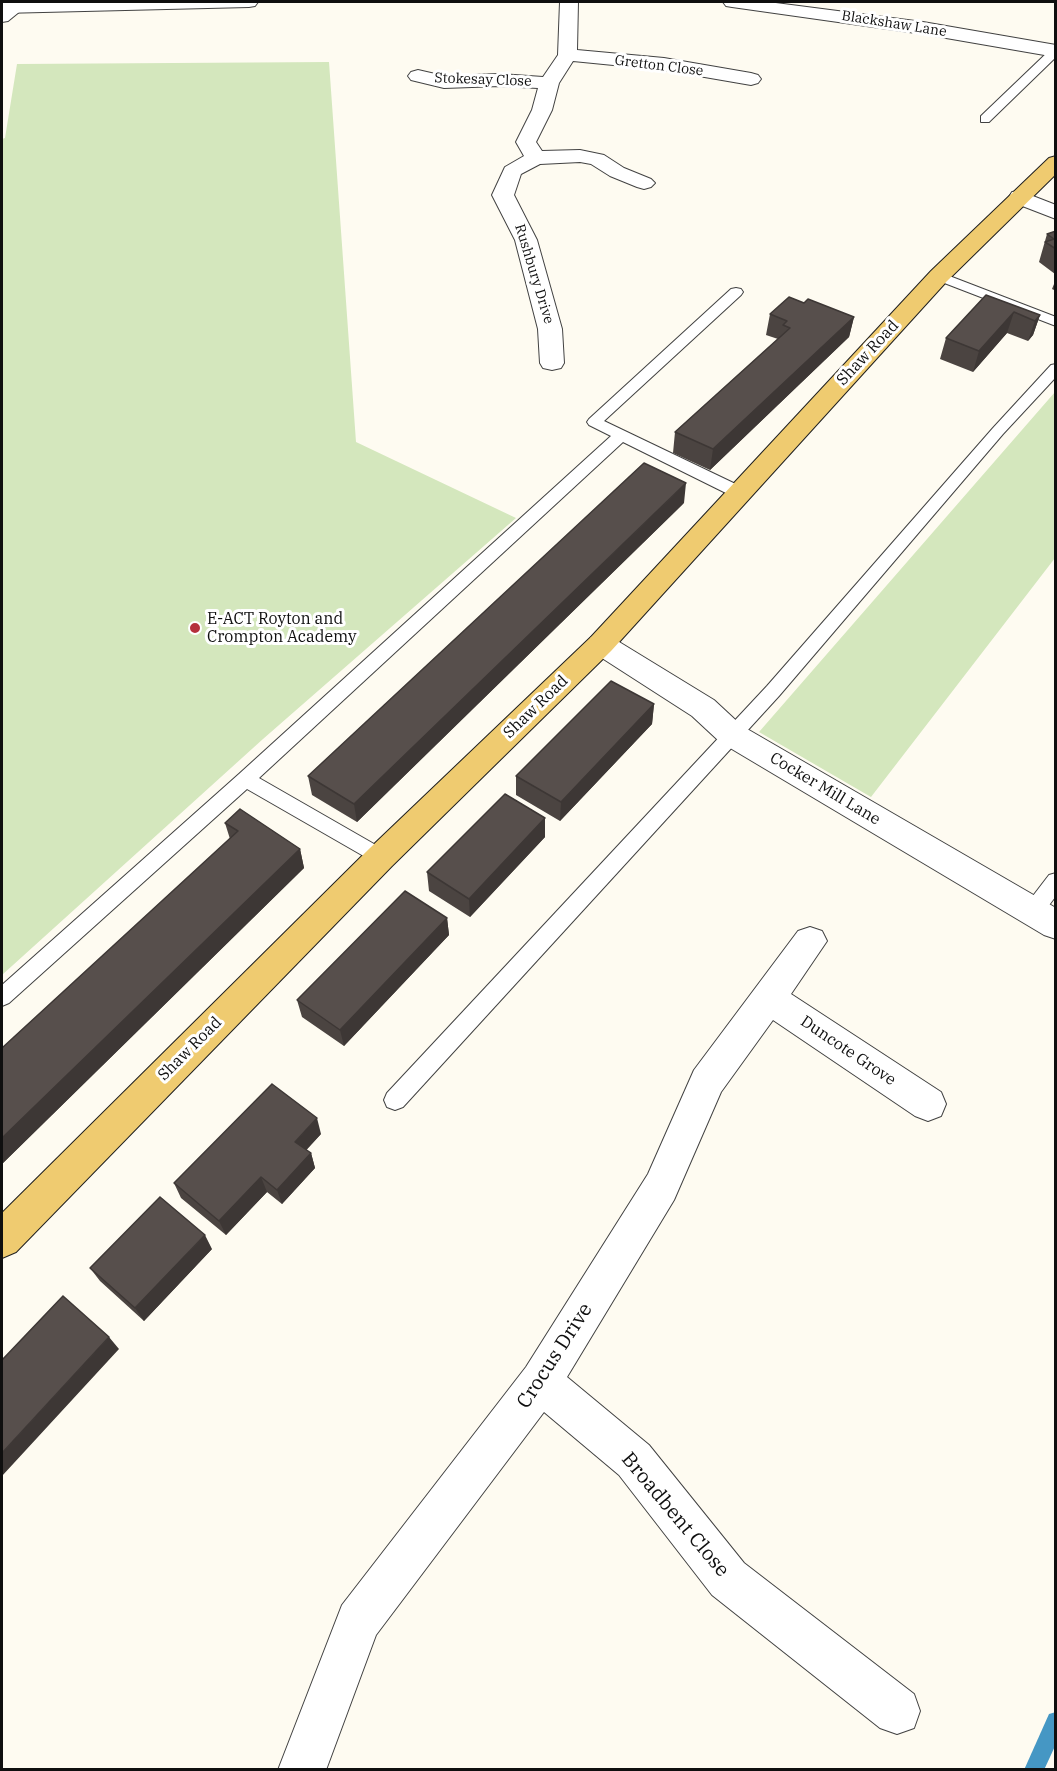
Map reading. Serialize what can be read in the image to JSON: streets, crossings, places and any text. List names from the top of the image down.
{
  "streets": {
    "main road": ["Shaw Road"],
    "street": [
      "Blackshaw Lane",
      "Gretton Close",
      "Stokesay Close",
      "Rushbury Drive",
      "Cocker Mill Lane",
      "Duncote Grove",
      "Crocus Drive",
      "Broadbent Close"
    ]
  },
  "crossings": [
    ["Shaw Road", "Cocker Mill Lane"],
    ["Duncote Grove", "Crocus Drive"],
    ["Crocus Drive", "Broadbent Close"]
  ],
  "places": ["E-ACT Royton and Crompton Academy"]
}
